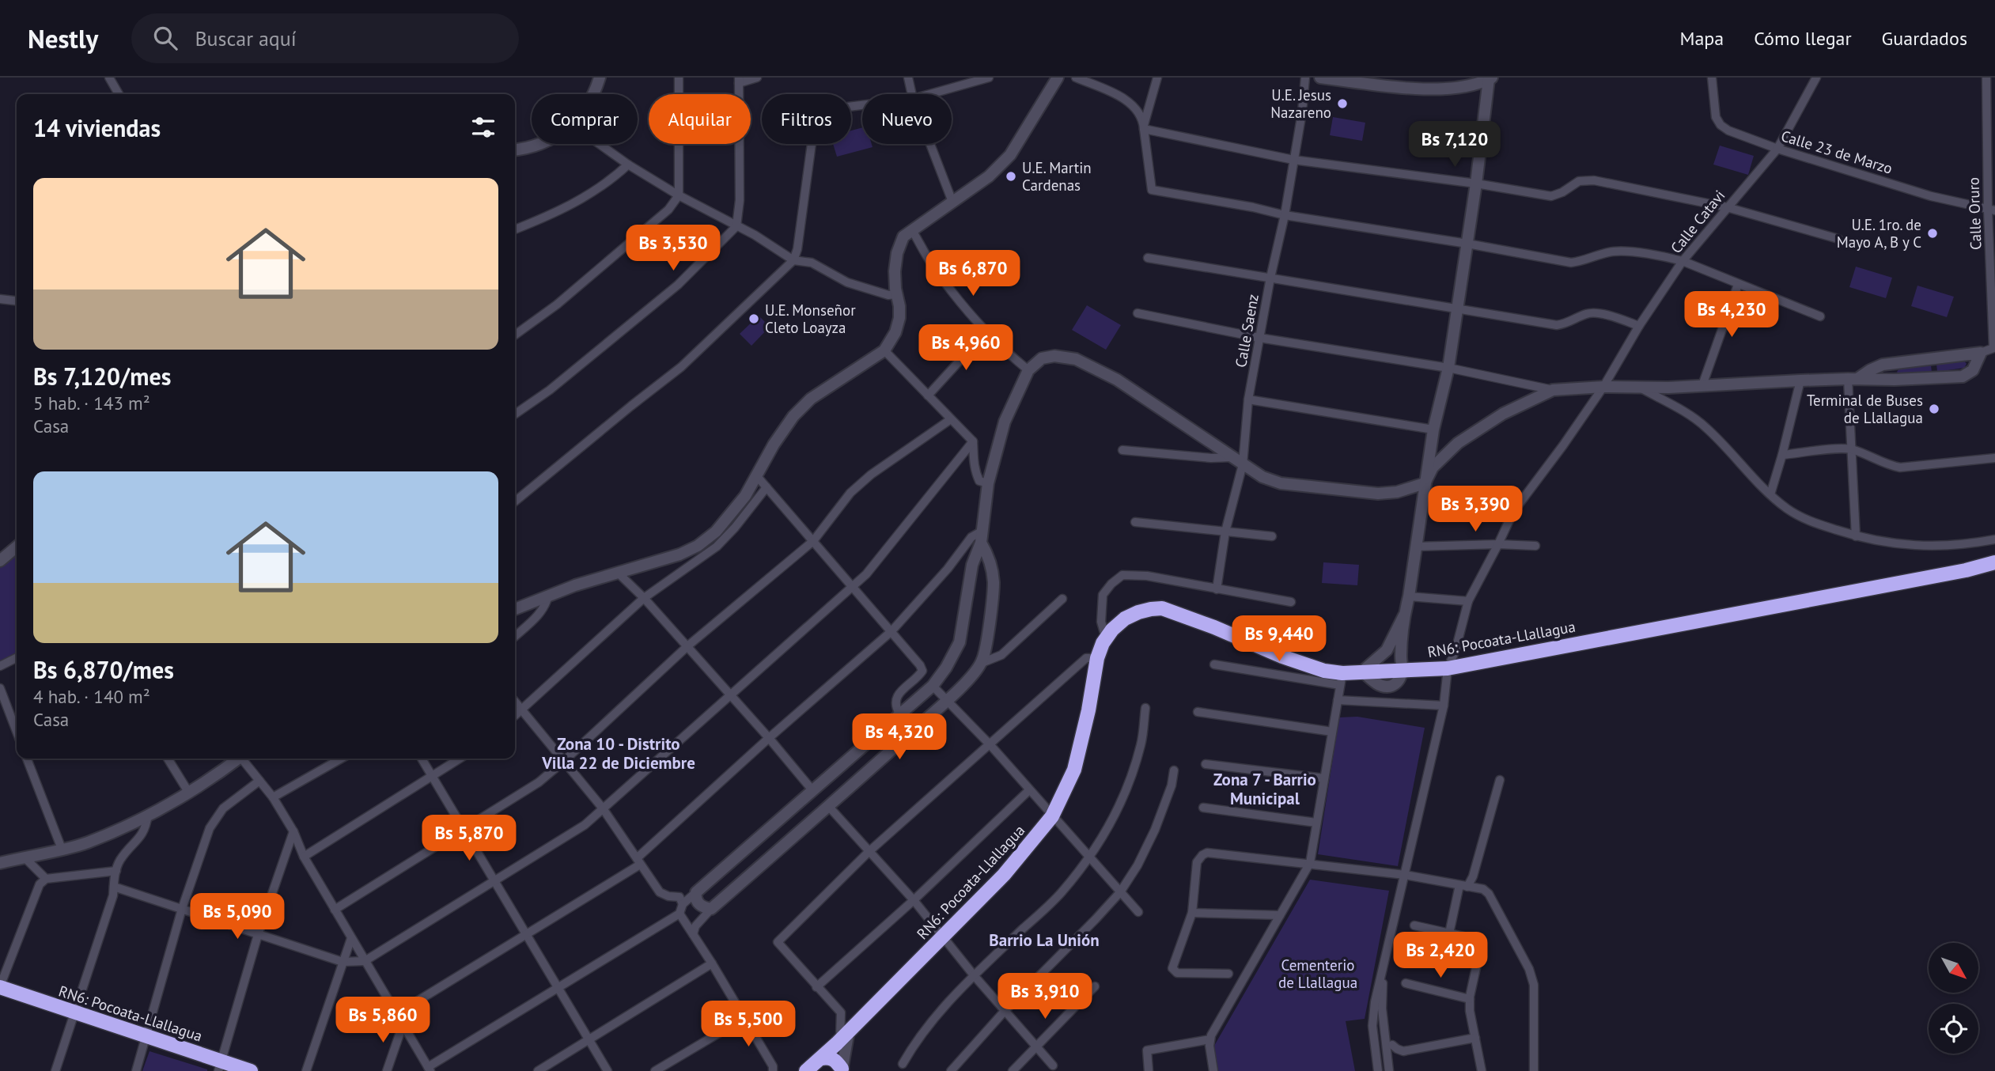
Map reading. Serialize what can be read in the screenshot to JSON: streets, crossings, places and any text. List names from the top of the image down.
{
  "streets": {
    "highway": ["RN6: Pocoata-Llallagua"],
    "street": [
      "Calle 23 de Marzo",
      "Calle Oruro",
      "Calle Catavi",
      "Calle Saenz"
    ]
  },
  "crossings": [
    ["Calle 23 de Marzo", "Calle Oruro"],
    ["Calle 23 de Marzo", "Calle Catavi"],
    ["Calle Catavi", "RN6: Pocoata-Llallagua"]
  ],
  "districts": ["Zona 10 - Distrito Villa 22 de Diciembre", "Zona 7 - Barrio Municipal", "Barrio La Unión"],
  "parks": ["Cementerio de Llallagua"],
  "places": [
    "U.E. Jesus Nazareno",
    "U.E. Martin Cardenas",
    "U.E. 1ro. de Mayo A, B y C",
    "U.E. Monseñor Cleto Loayza",
    "Terminal de Buses de Llallagua"
  ],
  "north": "bottom right",
  "page": {
    "header": "Nestly",
    "search": "Buscar aquí",
    "nav": ["Mapa", "Cómo llegar", "Guardados"],
    "chip": [
      "Comprar",
      "Alquilar",
      "Filtros",
      "Nuevo"
    ],
    "heading": "14 viviendas",
    "price": [
      "Bs 7,120",
      "Bs 3,530",
      "Bs 6,870",
      "Bs 4,230",
      "Bs 4,960",
      "Bs 3,390",
      "Bs 9,440",
      "Bs 4,320",
      "Bs 5,870",
      "Bs 5,090",
      "Bs 2,420",
      "Bs 3,910",
      "Bs 5,860",
      "Bs 5,500"
    ],
    "list": [
      {
        "name": "Bs 7,120/mes",
        "note": "5 hab. · 143 m² · Casa"
      },
      {
        "name": "Bs 6,870/mes",
        "note": "4 hab. · 140 m² · Casa"
      }
    ]
  }
}
